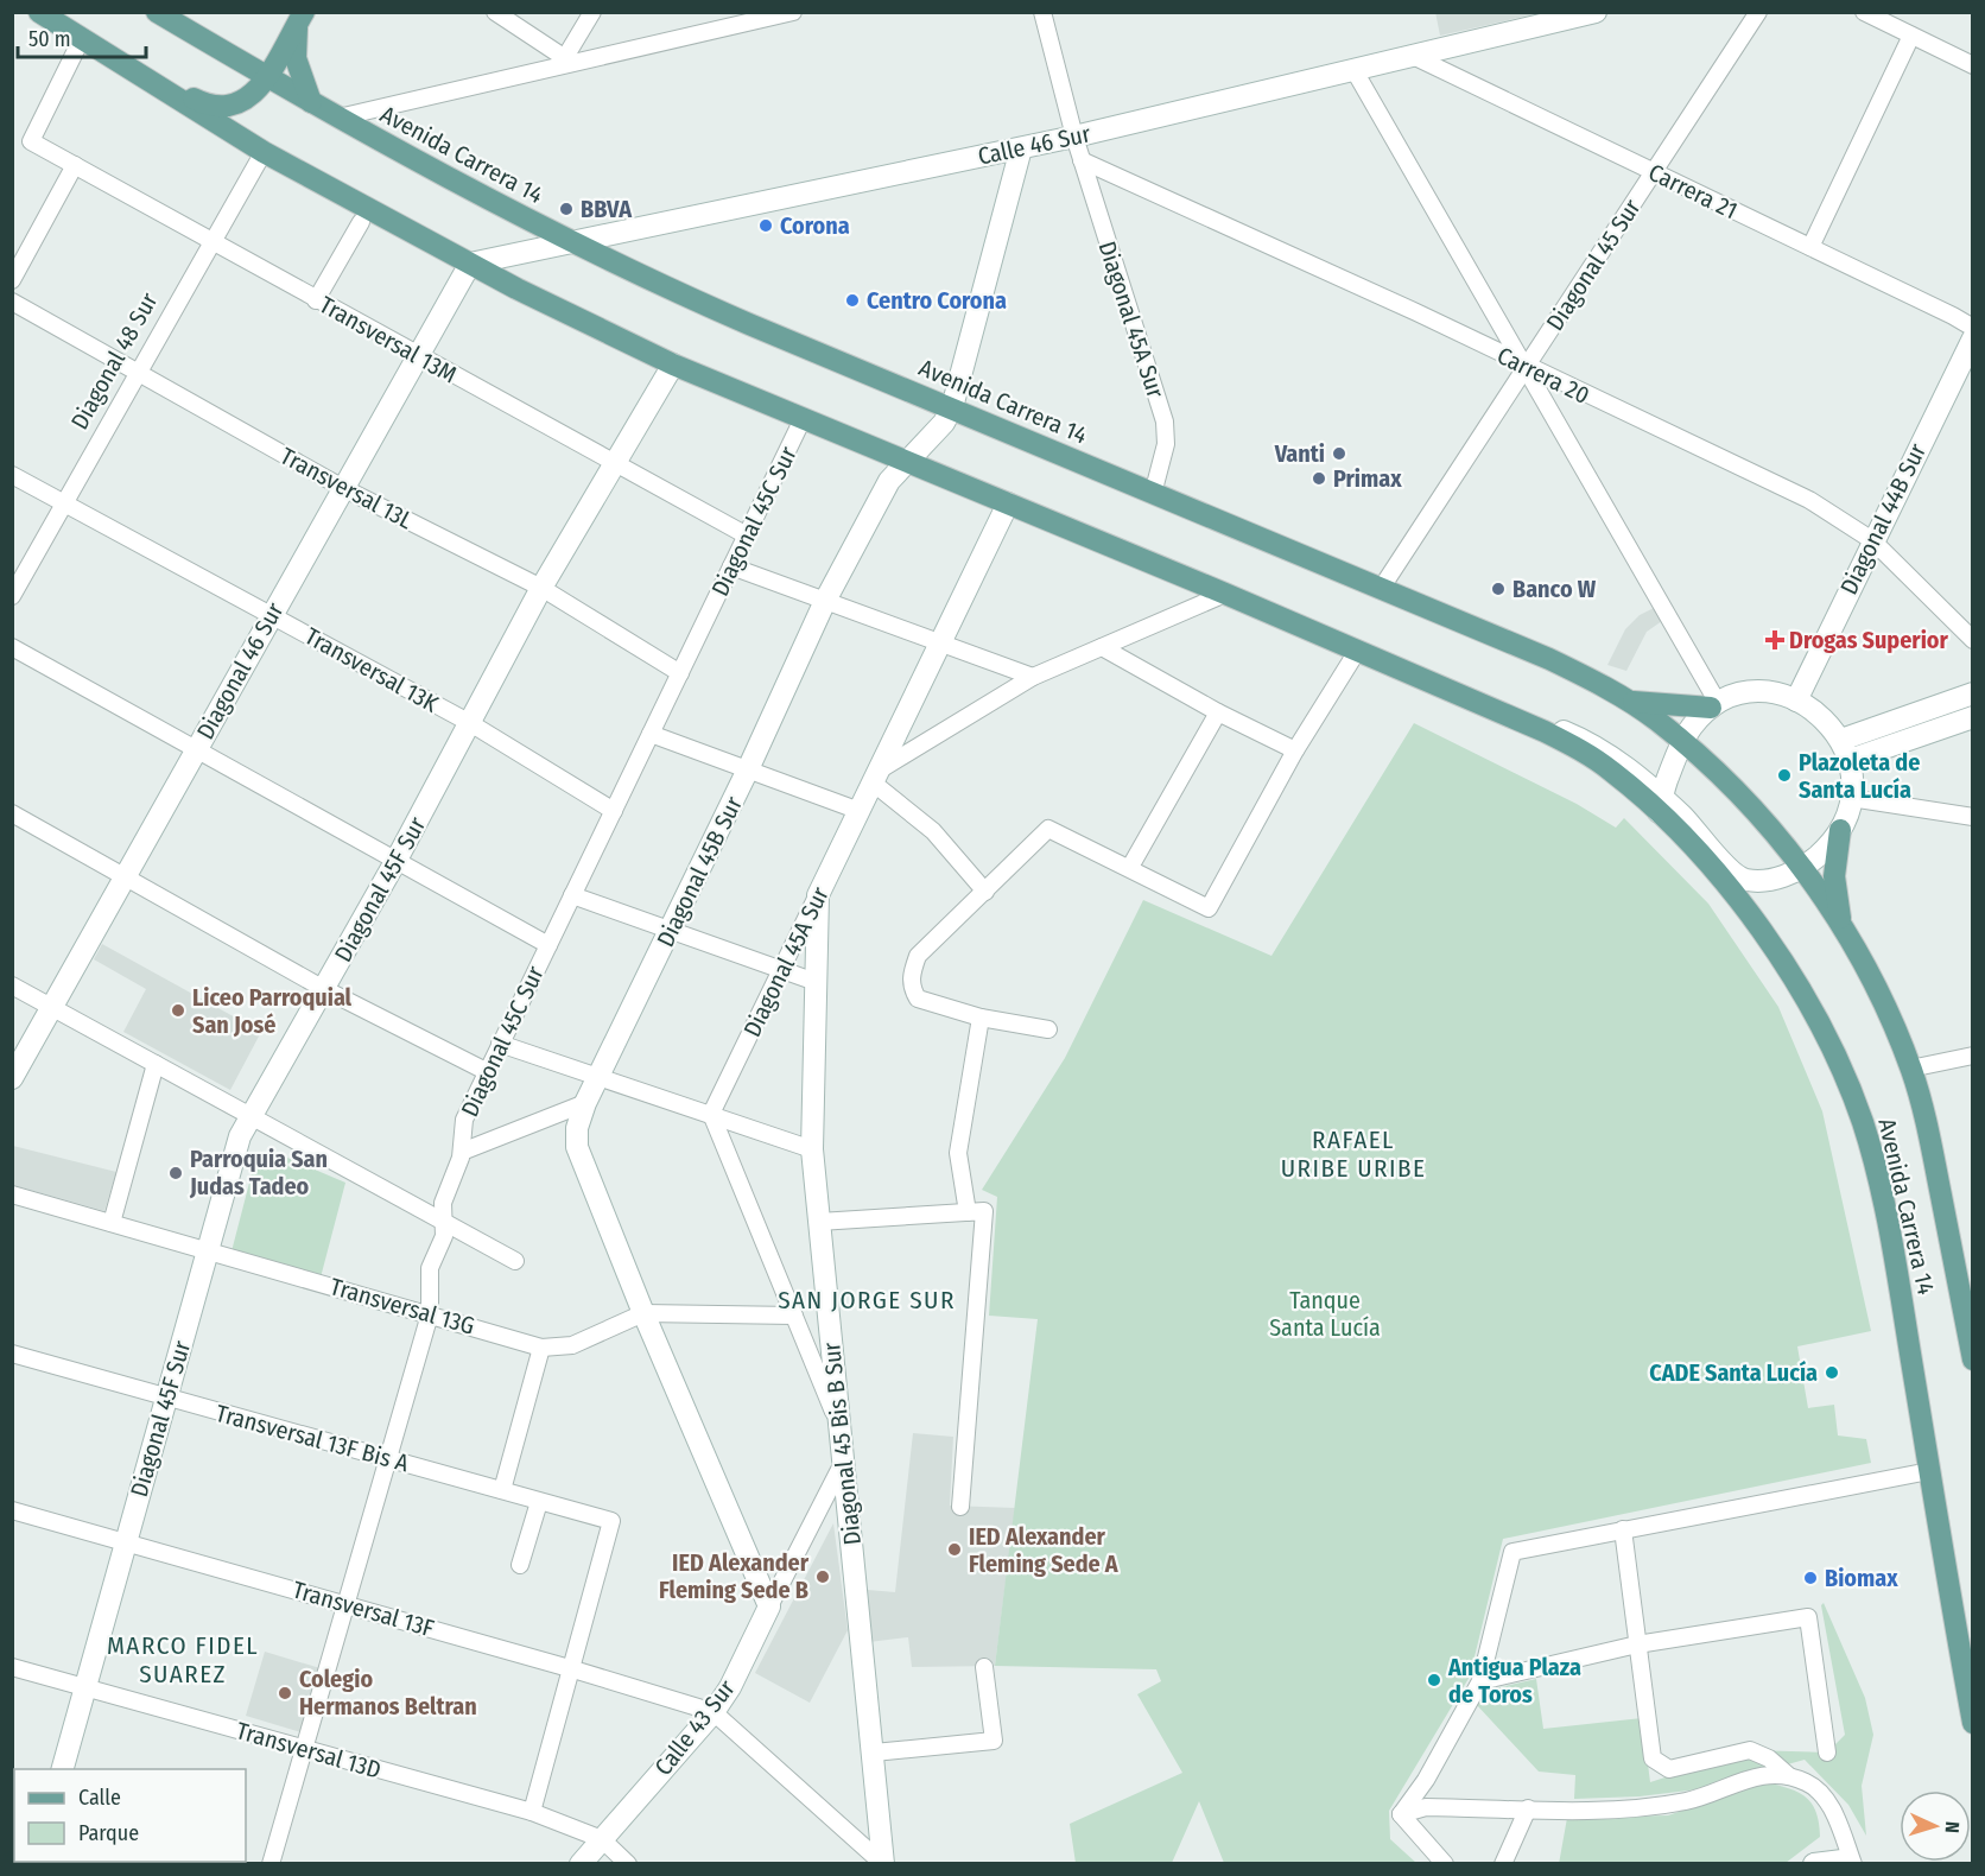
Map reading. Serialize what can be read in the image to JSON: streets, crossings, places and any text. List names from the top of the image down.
{
  "streets": {
    "main road": ["Avenida Carrera 14"],
    "street": [
      "Calle 46 Sur",
      "Carrera 21",
      "Diagonal 45 Sur",
      "Diagonal 45A Sur",
      "Transversal 13M",
      "Diagonal 48 Sur",
      "Carrera 20",
      "Transversal 13L",
      "Diagonal 44B Sur",
      "Diagonal 45C Sur",
      "Transversal 13K",
      "Diagonal 46 Sur",
      "Diagonal 45B Sur",
      "Diagonal 45F Sur",
      "Transversal 13G",
      "Transversal 13F Bis A",
      "Diagonal 45 Bis B Sur",
      "Transversal 13F",
      "Calle 43 Sur",
      "Transversal 13D"
    ]
  },
  "crossings": [
    ["Calle 46 Sur", "Avenida Carrera 14"],
    ["Calle 46 Sur", "Carrera 21"],
    ["Calle 46 Sur", "Diagonal 45A Sur"],
    ["Calle 46 Sur", "Carrera 20"],
    ["Calle 46 Sur", "Diagonal 46 Sur"],
    ["Calle 46 Sur", "Diagonal 45B Sur"],
    ["Avenida Carrera 14", "Diagonal 45 Sur"],
    ["Avenida Carrera 14", "Diagonal 45A Sur"],
    ["Avenida Carrera 14", "Transversal 13M"],
    ["Avenida Carrera 14", "Diagonal 48 Sur"],
    ["Avenida Carrera 14", "Diagonal 45C Sur"],
    ["Avenida Carrera 14", "Diagonal 46 Sur"],
    ["Avenida Carrera 14", "Diagonal 45B Sur"],
    ["Avenida Carrera 14", "Diagonal 45F Sur"],
    ["Carrera 21", "Diagonal 45 Sur"],
    ["Diagonal 45 Sur", "Carrera 20"],
    ["Diagonal 45A Sur", "Carrera 20"],
    ["Diagonal 45A Sur", "Diagonal 45 Bis B Sur"],
    ["Transversal 13M", "Diagonal 48 Sur"],
    ["Transversal 13M", "Diagonal 45C Sur"],
    ["Transversal 13M", "Diagonal 46 Sur"],
    ["Transversal 13M", "Diagonal 45F Sur"],
    ["Diagonal 48 Sur", "Transversal 13L"],
    ["Diagonal 48 Sur", "Transversal 13K"],
    ["Carrera 20", "Diagonal 44B Sur"],
    ["Transversal 13L", "Diagonal 45C Sur"],
    ["Transversal 13L", "Diagonal 46 Sur"],
    ["Transversal 13L", "Diagonal 45F Sur"],
    ["Diagonal 45C Sur", "Transversal 13K"],
    ["Diagonal 45C Sur", "Transversal 13G"],
    ["Diagonal 45C Sur", "Transversal 13F Bis A"],
    ["Diagonal 45C Sur", "Transversal 13F"],
    ["Diagonal 45C Sur", "Transversal 13D"],
    ["Transversal 13K", "Diagonal 46 Sur"],
    ["Transversal 13K", "Diagonal 45F Sur"],
    ["Diagonal 45B Sur", "Transversal 13G"],
    ["Diagonal 45B Sur", "Calle 43 Sur"],
    ["Diagonal 45F Sur", "Transversal 13G"],
    ["Diagonal 45F Sur", "Transversal 13F Bis A"],
    ["Diagonal 45F Sur", "Transversal 13F"],
    ["Diagonal 45F Sur", "Transversal 13D"],
    ["Transversal 13F Bis A", "Transversal 13F"],
    ["Diagonal 45 Bis B Sur", "Calle 43 Sur"],
    ["Transversal 13F", "Calle 43 Sur"],
    ["Calle 43 Sur", "Transversal 13D"]
  ],
  "districts": ["RAFAEL URIBE URIBE", "SAN JORGE SUR", "MARCO FIDEL SUAREZ"],
  "parks": ["Tanque Santa Lucía"],
  "places": {
    "other": [
      "BBVA",
      "Corona",
      "Centro Corona",
      "Vanti",
      "Primax",
      "Banco W",
      "Plazoleta de Santa Lucía",
      "Liceo Parroquial San José",
      "Parroquia San Judas Tadeo",
      "CADE Santa Lucía",
      "IED Alexander Fleming Sede A",
      "IED Alexander Fleming Sede B",
      "Biomax",
      "Antigua Plaza de Toros",
      "Colegio Hermanos Beltran"
    ],
    "health": ["Drogas Superior"]
  },
  "legend": ["Calle", "Parque"],
  "scale_bar": "50 m",
  "north": "right"
}
